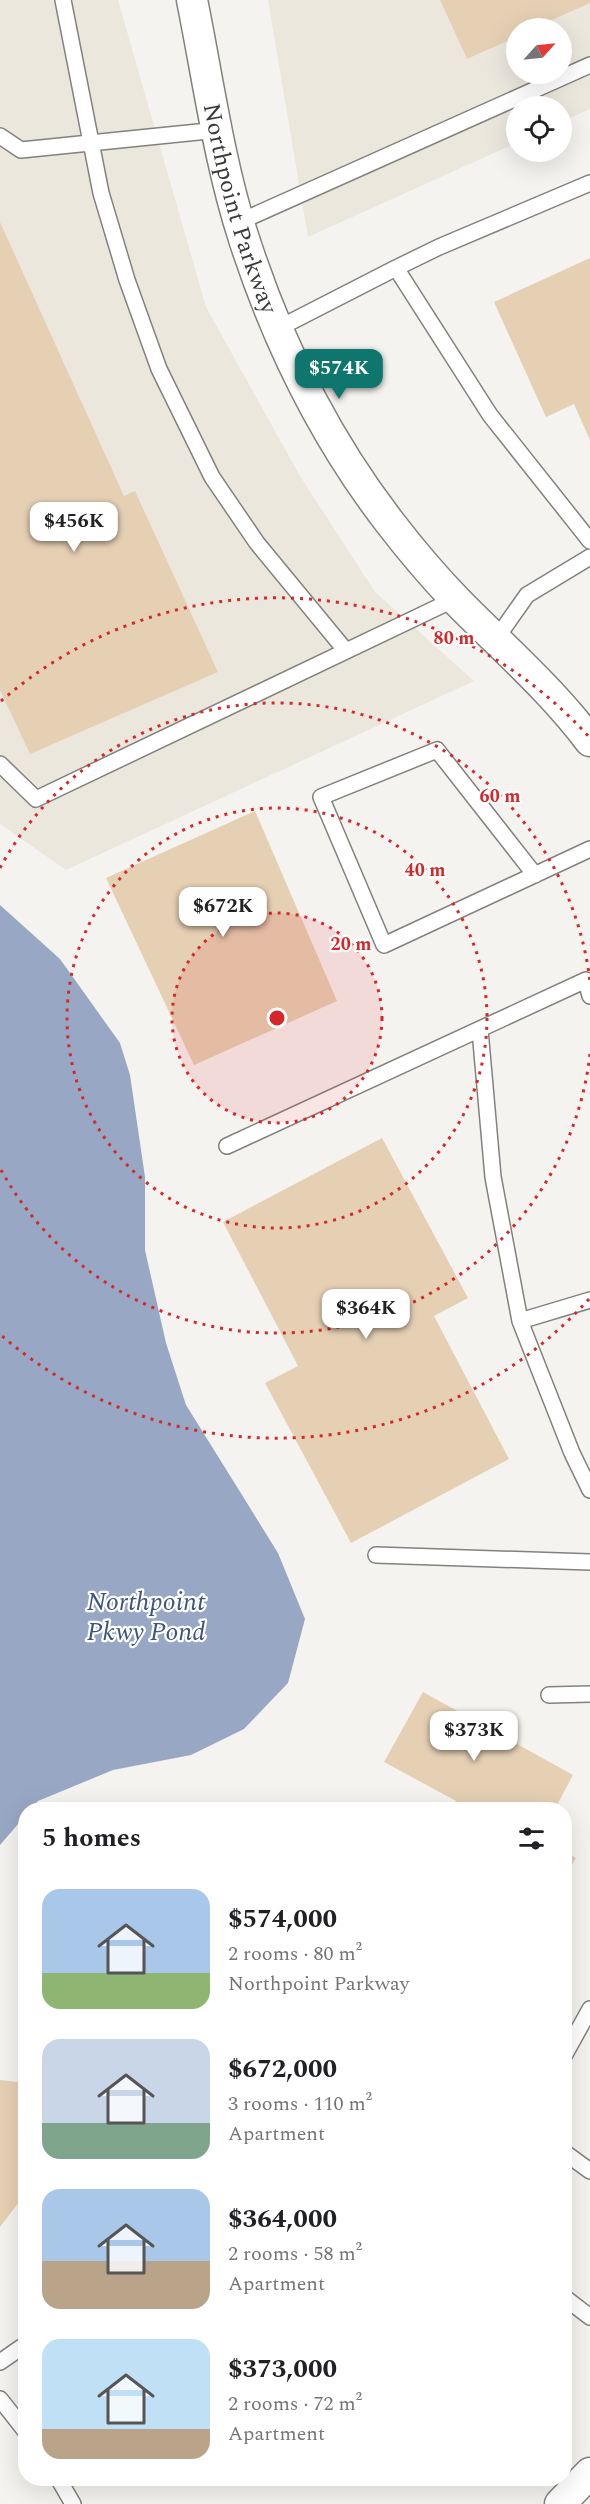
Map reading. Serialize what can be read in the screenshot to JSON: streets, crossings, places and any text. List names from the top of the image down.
{
  "streets": {
    "street": ["Northpoint Parkway"]
  },
  "water": ["Northpoint Pkwy Pond"],
  "north": "top right",
  "page": {
    "price": [
      "$574K",
      "$456K",
      "$672K",
      "$364K",
      "$373K"
    ],
    "heading": "5 homes",
    "list": [
      {
        "name": "$574,000",
        "note": "2 rooms · 80 m² · Northpoint Parkway"
      },
      {
        "name": "$672,000",
        "note": "3 rooms · 110 m² · Apartment"
      },
      {
        "name": "$364,000",
        "note": "2 rooms · 58 m² · Apartment"
      },
      {
        "name": "$373,000",
        "note": "2 rooms · 72 m² · Apartment"
      }
    ]
  },
  "rings": [
    "80 m",
    "60 m",
    "40 m",
    "20 m"
  ]
}
